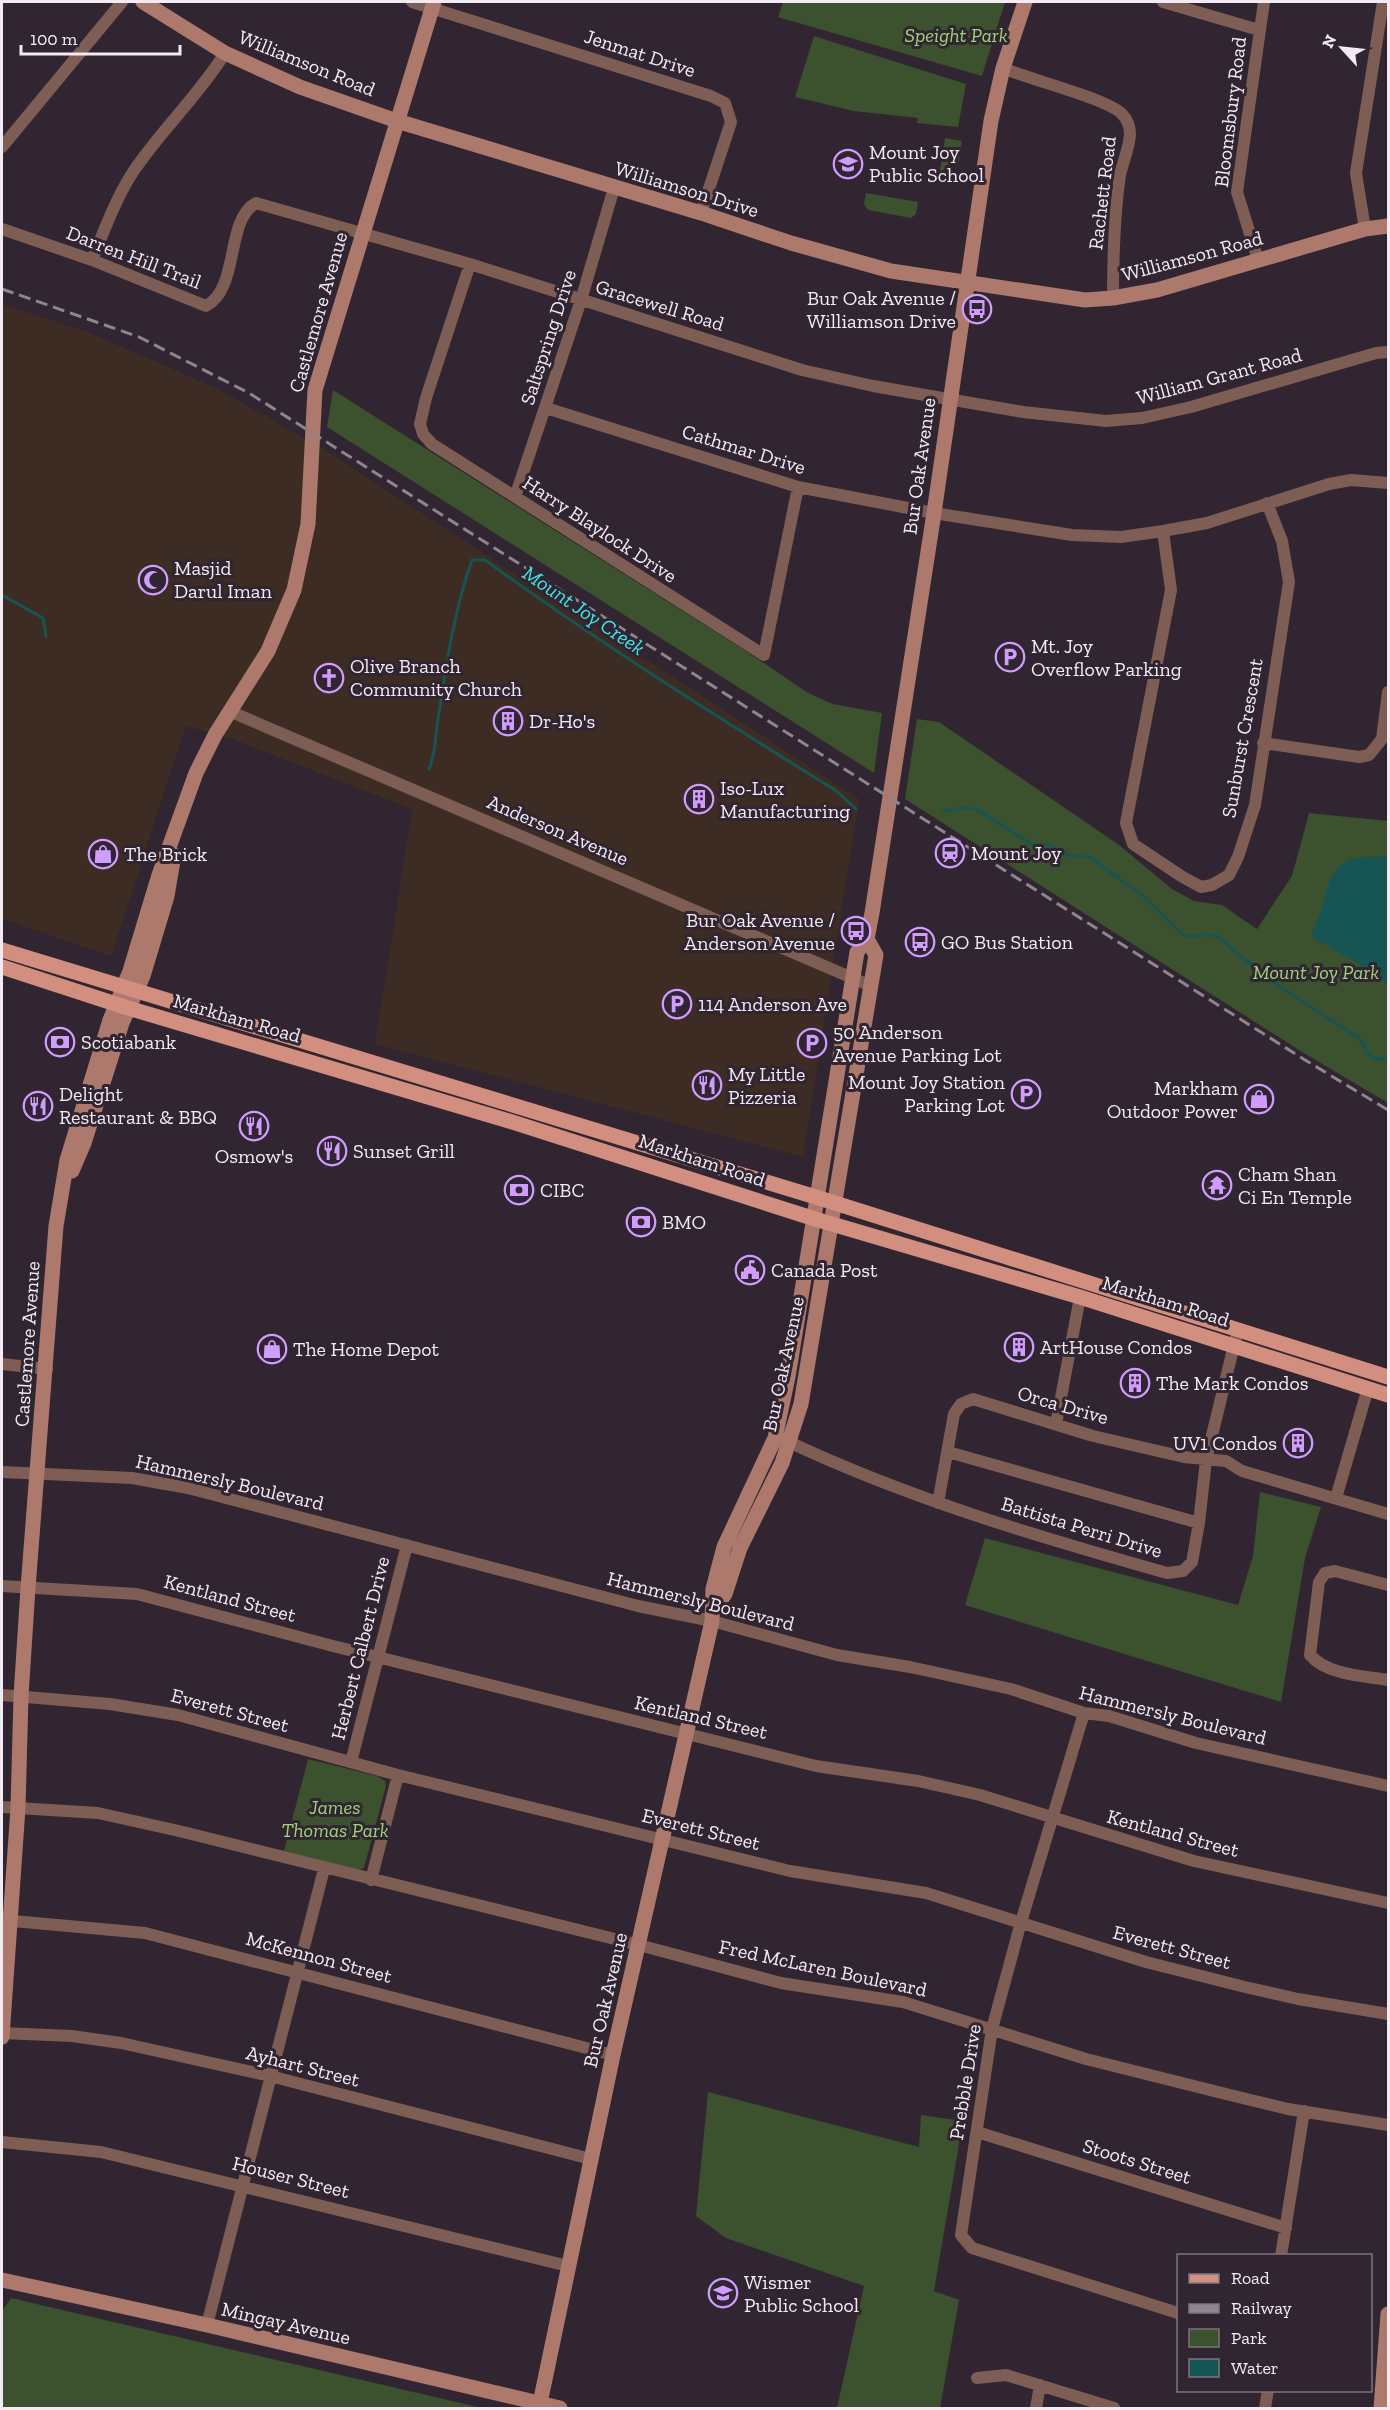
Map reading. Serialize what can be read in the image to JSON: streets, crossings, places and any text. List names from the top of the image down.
{
  "streets": {
    "main road": ["Markham Road"],
    "street": [
      "Jenmat Drive",
      "Williamson Road",
      "Bloomsbury Road",
      "Williamson Drive",
      "Rachett Road",
      "Darren Hill Trail",
      "Gracewell Road",
      "Castlemore Avenue",
      "Saltspring Drive",
      "William Grant Road",
      "Cathmar Drive",
      "Bur Oak Avenue",
      "Harry Blaylock Drive",
      "Sunburst Crescent",
      "Anderson Avenue",
      "Orca Drive",
      "Hammersly Boulevard",
      "Battista Perri Drive",
      "Kentland Street",
      "Herbert Calbert Drive",
      "Everett Street",
      "McKennon Street",
      "Fred McLaren Boulevard",
      "Ayhart Street",
      "Prebble Drive",
      "Stoots Street",
      "Houser Street",
      "Mingay Avenue"
    ]
  },
  "crossings": [
    ["Jenmat Drive", "Williamson Drive"],
    ["Jenmat Drive", "Castlemore Avenue"],
    ["Williamson Road", "Bloomsbury Road"],
    ["Williamson Road", "Williamson Drive"],
    ["Williamson Road", "Rachett Road"],
    ["Williamson Road", "Castlemore Avenue"],
    ["Williamson Road", "Bur Oak Avenue"],
    ["Williamson Drive", "Castlemore Avenue"],
    ["Williamson Drive", "Saltspring Drive"],
    ["Williamson Drive", "Bur Oak Avenue"],
    ["Rachett Road", "Bur Oak Avenue"],
    ["Darren Hill Trail", "Gracewell Road"],
    ["Darren Hill Trail", "Castlemore Avenue"],
    ["Gracewell Road", "Castlemore Avenue"],
    ["Gracewell Road", "Saltspring Drive"],
    ["Gracewell Road", "William Grant Road"],
    ["Gracewell Road", "Bur Oak Avenue"],
    ["Gracewell Road", "Harry Blaylock Drive"],
    ["Castlemore Avenue", "Anderson Avenue"],
    ["Castlemore Avenue", "Markham Road"],
    ["Castlemore Avenue", "Hammersly Boulevard"],
    ["Castlemore Avenue", "Kentland Street"],
    ["Castlemore Avenue", "Everett Street"],
    ["Castlemore Avenue", "McKennon Street"],
    ["Castlemore Avenue", "Fred McLaren Boulevard"],
    ["Castlemore Avenue", "Ayhart Street"],
    ["Saltspring Drive", "Cathmar Drive"],
    ["Saltspring Drive", "Harry Blaylock Drive"],
    ["William Grant Road", "Bur Oak Avenue"],
    ["Cathmar Drive", "Bur Oak Avenue"],
    ["Cathmar Drive", "Harry Blaylock Drive"],
    ["Cathmar Drive", "Sunburst Crescent"],
    ["Bur Oak Avenue", "Anderson Avenue"],
    ["Bur Oak Avenue", "Markham Road"],
    ["Bur Oak Avenue", "Hammersly Boulevard"],
    ["Bur Oak Avenue", "Battista Perri Drive"],
    ["Bur Oak Avenue", "Kentland Street"],
    ["Bur Oak Avenue", "Everett Street"],
    ["Bur Oak Avenue", "McKennon Street"],
    ["Bur Oak Avenue", "Fred McLaren Boulevard"],
    ["Bur Oak Avenue", "Ayhart Street"],
    ["Bur Oak Avenue", "Houser Street"],
    ["Bur Oak Avenue", "Mingay Avenue"],
    ["Markham Road", "Battista Perri Drive"],
    ["Orca Drive", "Battista Perri Drive"],
    ["Hammersly Boulevard", "Herbert Calbert Drive"],
    ["Hammersly Boulevard", "Prebble Drive"],
    ["Kentland Street", "Herbert Calbert Drive"],
    ["Kentland Street", "Prebble Drive"],
    ["Herbert Calbert Drive", "Everett Street"],
    ["Everett Street", "Prebble Drive"],
    ["Fred McLaren Boulevard", "Prebble Drive"],
    ["Prebble Drive", "Stoots Street"]
  ],
  "water": ["Mount Joy Creek"],
  "parks": ["Speight Park", "Mount Joy Park", "James Thomas Park"],
  "places": {
    "school or university": ["Mount Joy Public School", "Wismer Public School"],
    "bus stop": ["Bur Oak Avenue / Williamson Drive", "Bur Oak Avenue / Anderson Avenue", "GO Bus Station"],
    "mosque": ["Masjid Darul Iman"],
    "parking": [
      "Mt. Joy Overflow Parking",
      "114 Anderson Ave",
      "50 Anderson Avenue Parking Lot",
      "Mount Joy Station Parking Lot"
    ],
    "church": ["Olive Branch Community Church"],
    "building": [
      "Dr-Ho's",
      "Iso-Lux Manufacturing",
      "ArtHouse Condos",
      "The Mark Condos",
      "UV1 Condos"
    ],
    "station": ["Mount Joy"],
    "shop": ["The Brick", "Markham Outdoor Power", "The Home Depot"],
    "bank": ["Scotiabank", "CIBC", "BMO"],
    "restaurant": [
      "My Little Pizzeria",
      "Delight Restaurant & BBQ",
      "Osmow's",
      "Sunset Grill"
    ],
    "temple": ["Cham Shan Ci En Temple"],
    "public building": ["Canada Post"]
  },
  "legend": [
    "Road",
    "Railway",
    "Park",
    "Water"
  ],
  "scale_bar": "100 m",
  "north": "top left"
}
